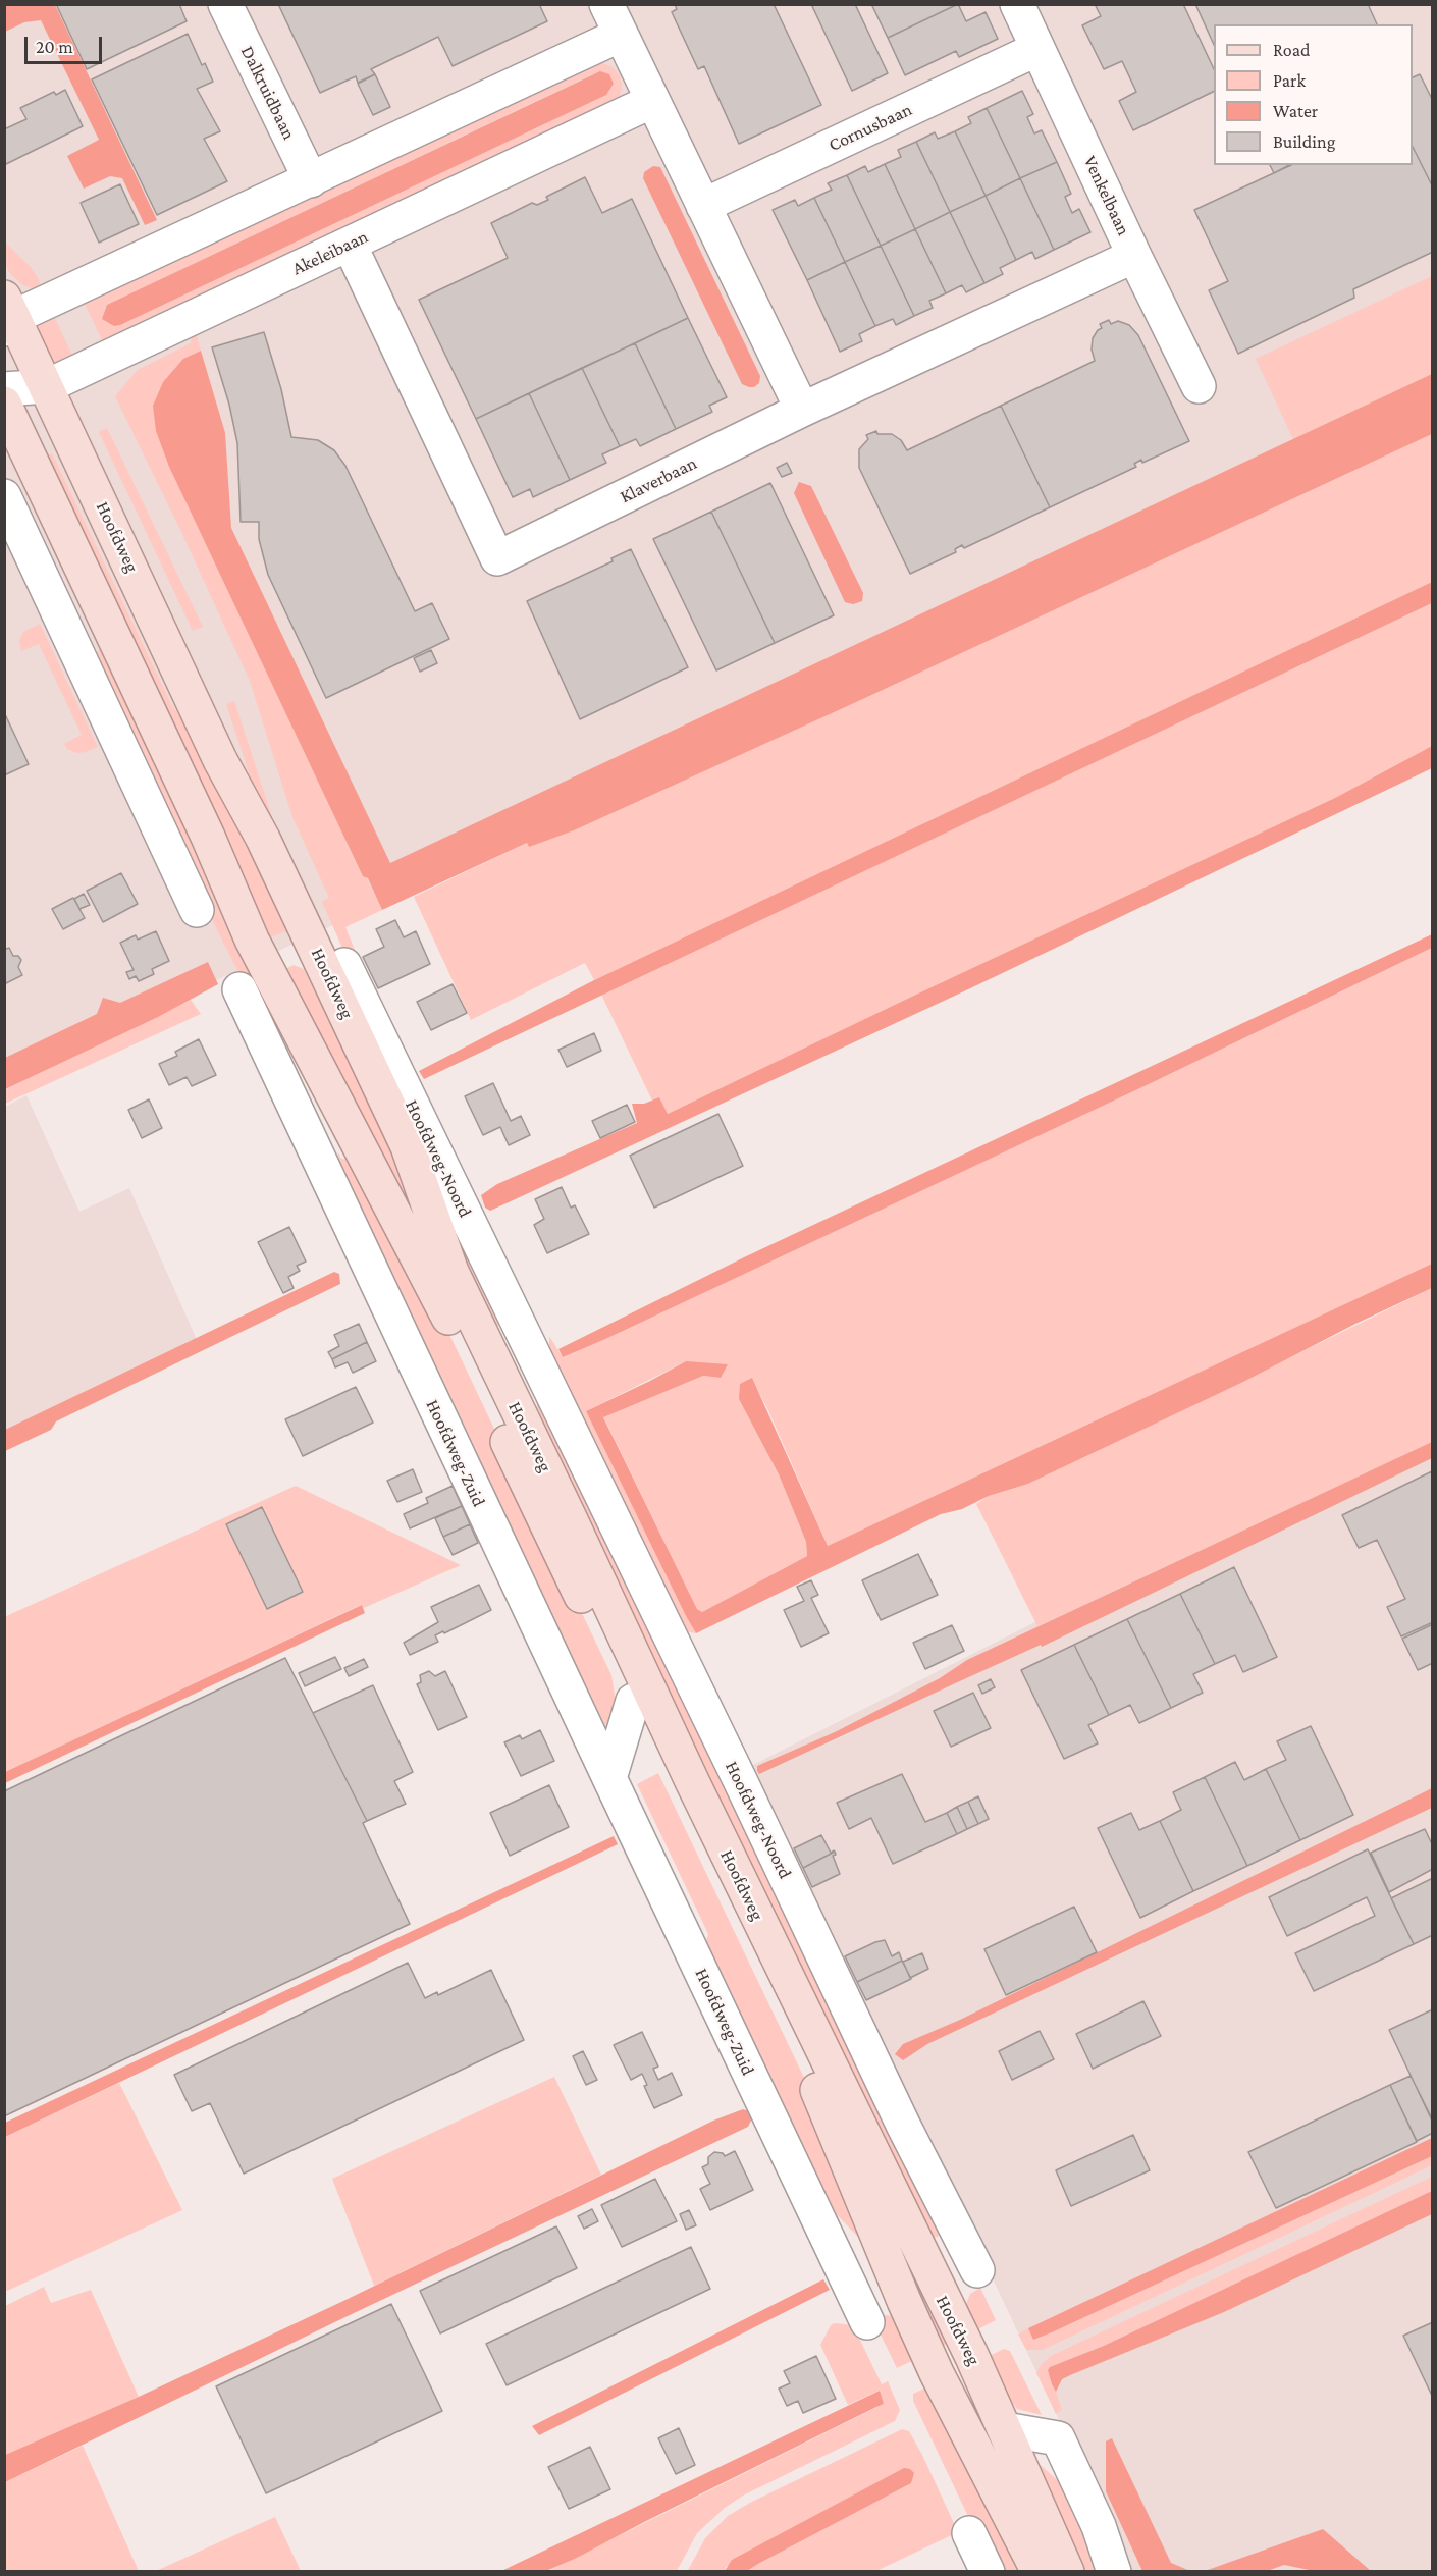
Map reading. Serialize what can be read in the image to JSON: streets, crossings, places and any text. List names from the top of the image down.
{
  "streets": {
    "main road": ["Hoofdweg"],
    "street": [
      "Dalkruidbaan",
      "Cornusbaan",
      "Venkelbaan",
      "Akeleibaan",
      "Klaverbaan",
      "Hoofdweg-Noord",
      "Hoofdweg-Zuid"
    ]
  },
  "crossings": [
    ["Cornusbaan", "Venkelbaan"],
    ["Venkelbaan", "Klaverbaan"],
    ["Akeleibaan", "Klaverbaan"],
    ["Akeleibaan", "Hoofdweg"],
    ["Hoofdweg", "Hoofdweg-Noord"]
  ],
  "legend": [
    "Road",
    "Park",
    "Water",
    "Building"
  ],
  "scale_bar": "20 m"
}
